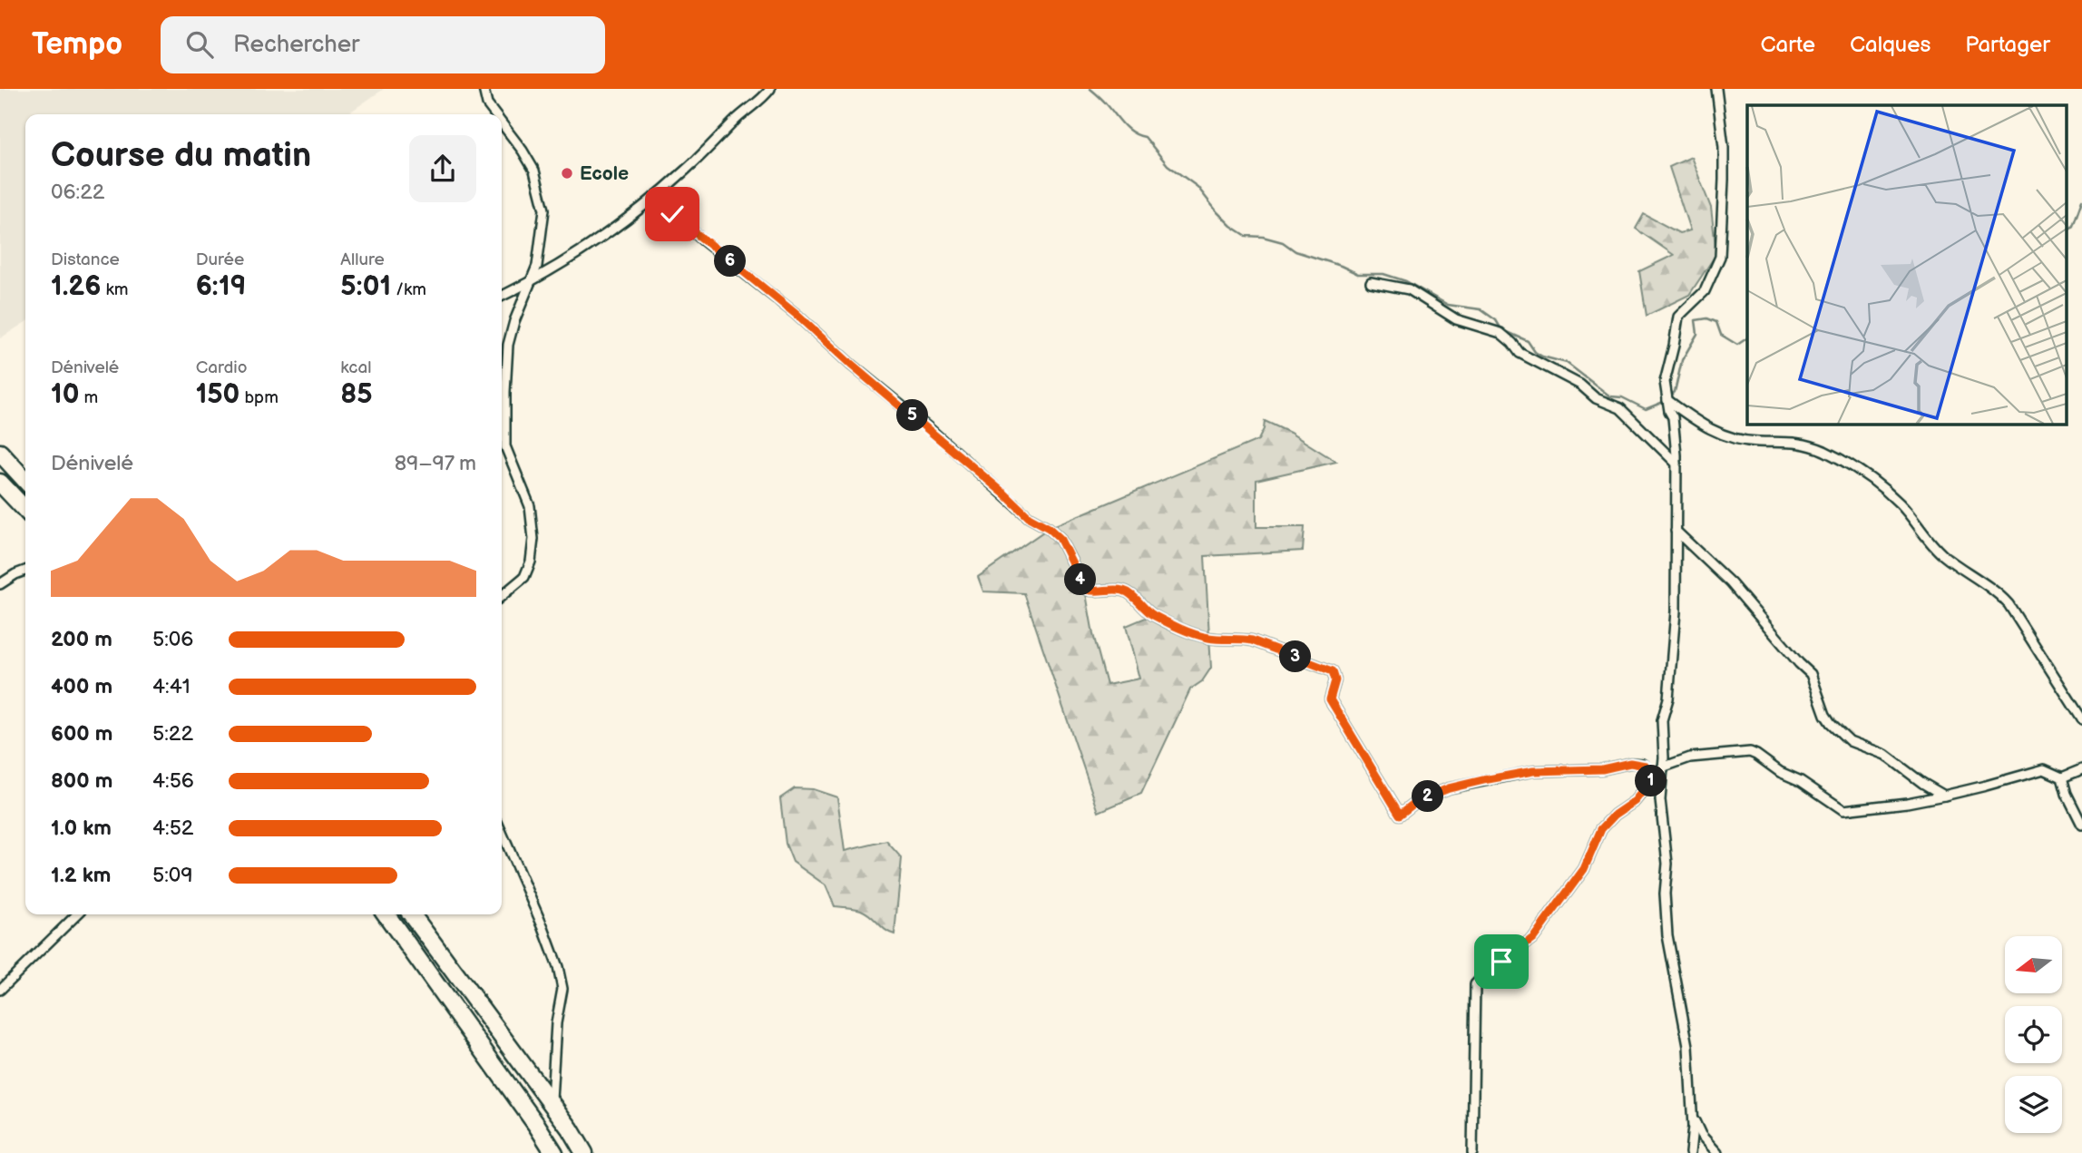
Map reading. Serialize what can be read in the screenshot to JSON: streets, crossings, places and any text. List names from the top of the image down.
{
  "places": ["Ecole"],
  "north": "left",
  "page": {
    "header": "Tempo",
    "search": "Rechercher",
    "nav": ["Carte", "Calques", "Partager"],
    "heading": ["Course du matin", "06:22"],
    "stats": [
      ["Distance", "1.26 km"],
      ["Durée", "6:19"],
      ["Allure", "5:01 /km"],
      ["Dénivelé", "10 m"],
      ["Cardio", "150 bpm"],
      ["kcal", "85"]
    ],
    "pins": [
      "6",
      "5",
      "4",
      "3",
      "1",
      "2"
    ],
    "chart": ["Dénivelé", "89–97 m"],
    "list": [
      {
        "name": "200 m",
        "note": "5:06"
      },
      {
        "name": "400 m",
        "note": "4:41"
      },
      {
        "name": "600 m",
        "note": "5:22"
      },
      {
        "name": "800 m",
        "note": "4:56"
      },
      {
        "name": "1.0 km",
        "note": "4:52"
      },
      {
        "name": "1.2 km",
        "note": "5:09"
      }
    ]
  }
}
